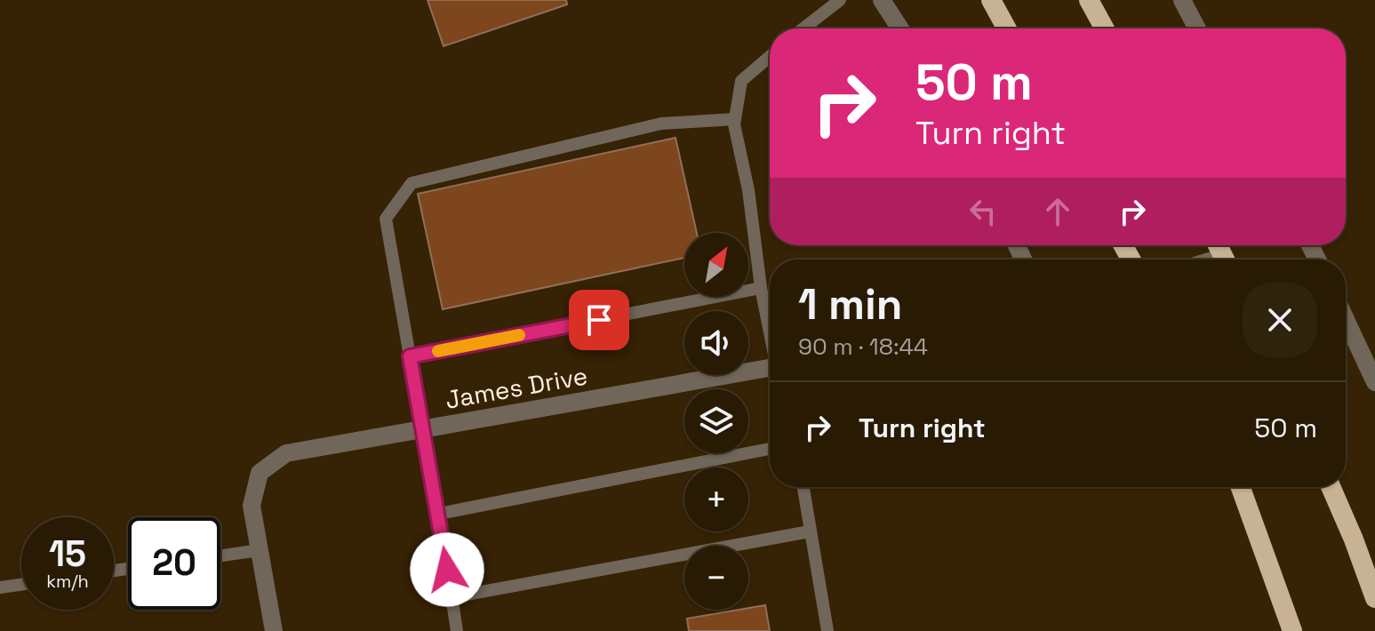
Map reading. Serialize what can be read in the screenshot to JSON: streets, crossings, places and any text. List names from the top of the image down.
{
  "streets": {
    "street": ["James Drive"]
  },
  "north": "top right",
  "page": {
    "turn": ["50 m", "Turn right"],
    "map_buttons": ["+", "−"],
    "heading": ["1 min", "90 m · 18:44"],
    "list": [
      {
        "name": "Turn right",
        "value": "50 m"
      }
    ],
    "speed": "15 km/h",
    "limit": "20"
  }
}
